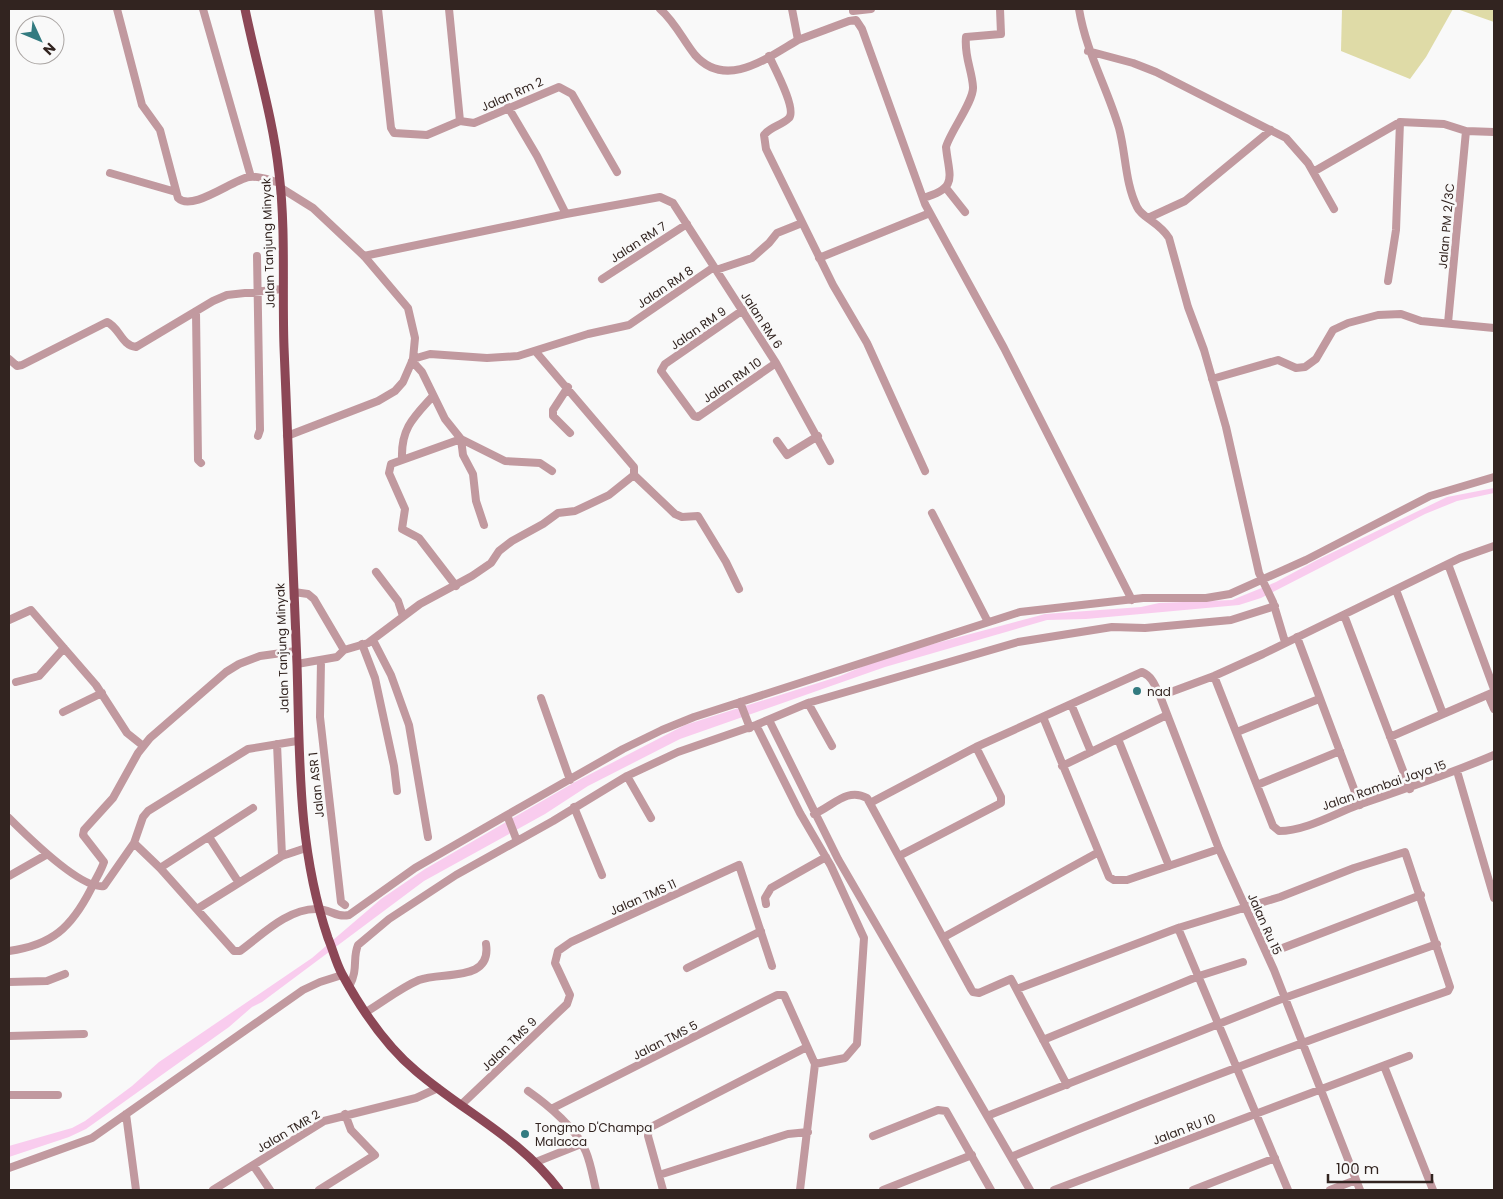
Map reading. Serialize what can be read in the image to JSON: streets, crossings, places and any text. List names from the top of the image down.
{
  "streets": {
    "main road": ["Jalan Tanjung Minyak"],
    "street": [
      "Jalan Rm 2",
      "Jalan PM 2/3C",
      "Jalan RM 7",
      "Jalan RM 8",
      "Jalan RM 6",
      "Jalan RM 9",
      "Jalan RM 10",
      "Jalan ASR 1",
      "Jalan Rambai Jaya 15",
      "Jalan TMS 11",
      "Jalan Ru 15",
      "Jalan TMS 5",
      "Jalan TMS 9",
      "Jalan RU 10",
      "Jalan TMR 2"
    ]
  },
  "crossings": [
    ["Jalan RM 7", "Jalan RM 6"],
    ["Jalan Tanjung Minyak", "Jalan TMS 9"],
    ["Jalan Tanjung Minyak", "Jalan TMR 2"],
    ["Jalan RM 8", "Jalan RM 6"],
    ["Jalan RM 6", "Jalan RM 9"],
    ["Jalan RM 6", "Jalan RM 10"],
    ["Jalan RM 9", "Jalan RM 10"],
    ["Jalan TMS 11", "Jalan TMS 9"],
    ["Jalan Ru 15", "Jalan RU 10"]
  ],
  "places": ["nad", "Tongmo D'Champa Malacca"],
  "scale_bar": "100 m",
  "north": "bottom right"
}
